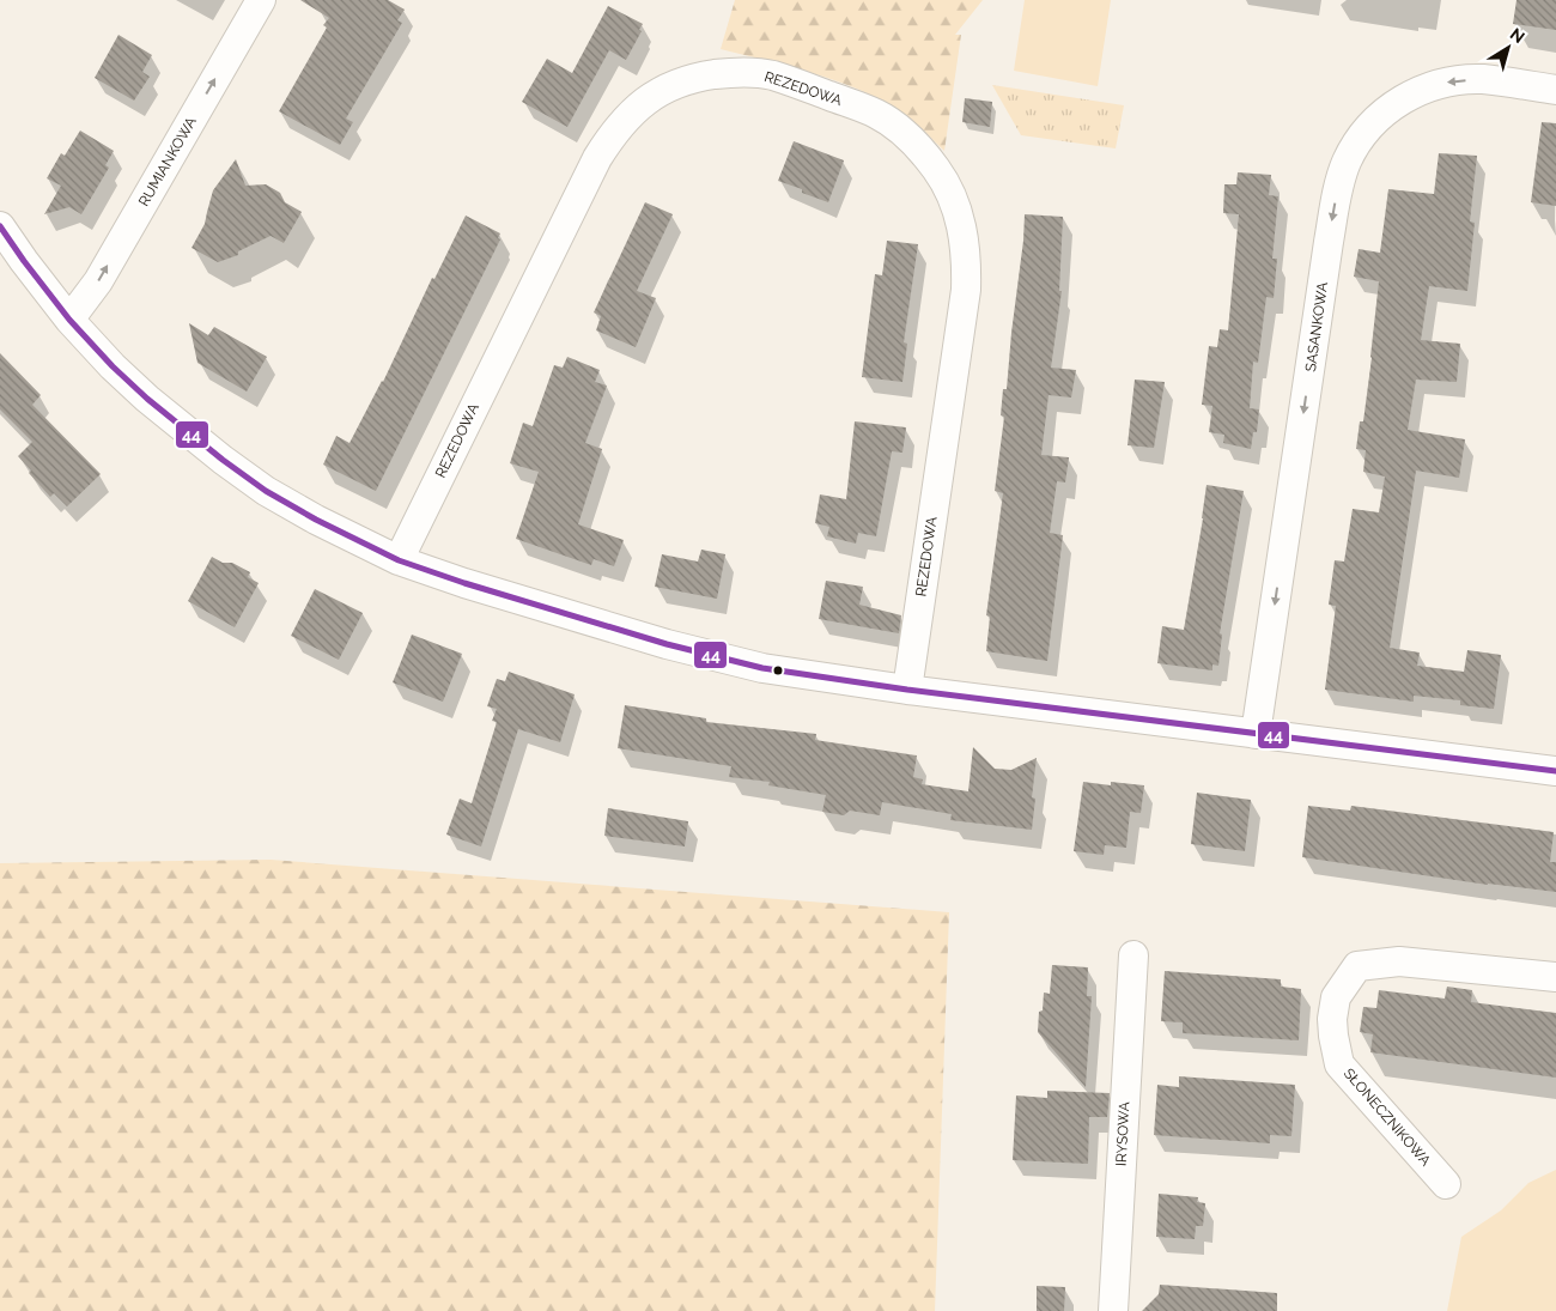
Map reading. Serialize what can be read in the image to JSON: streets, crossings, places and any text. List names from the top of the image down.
{
  "streets": {
    "street": [
      "REZEDOWA",
      "RUMIANKOWA",
      "SASANKOWA",
      "SŁONECZNIKOWA",
      "IRYSOWA"
    ]
  },
  "one_way": ["RUMIANKOWA", "SASANKOWA"],
  "lines": ["transit line 44"],
  "north": "top right"
}
